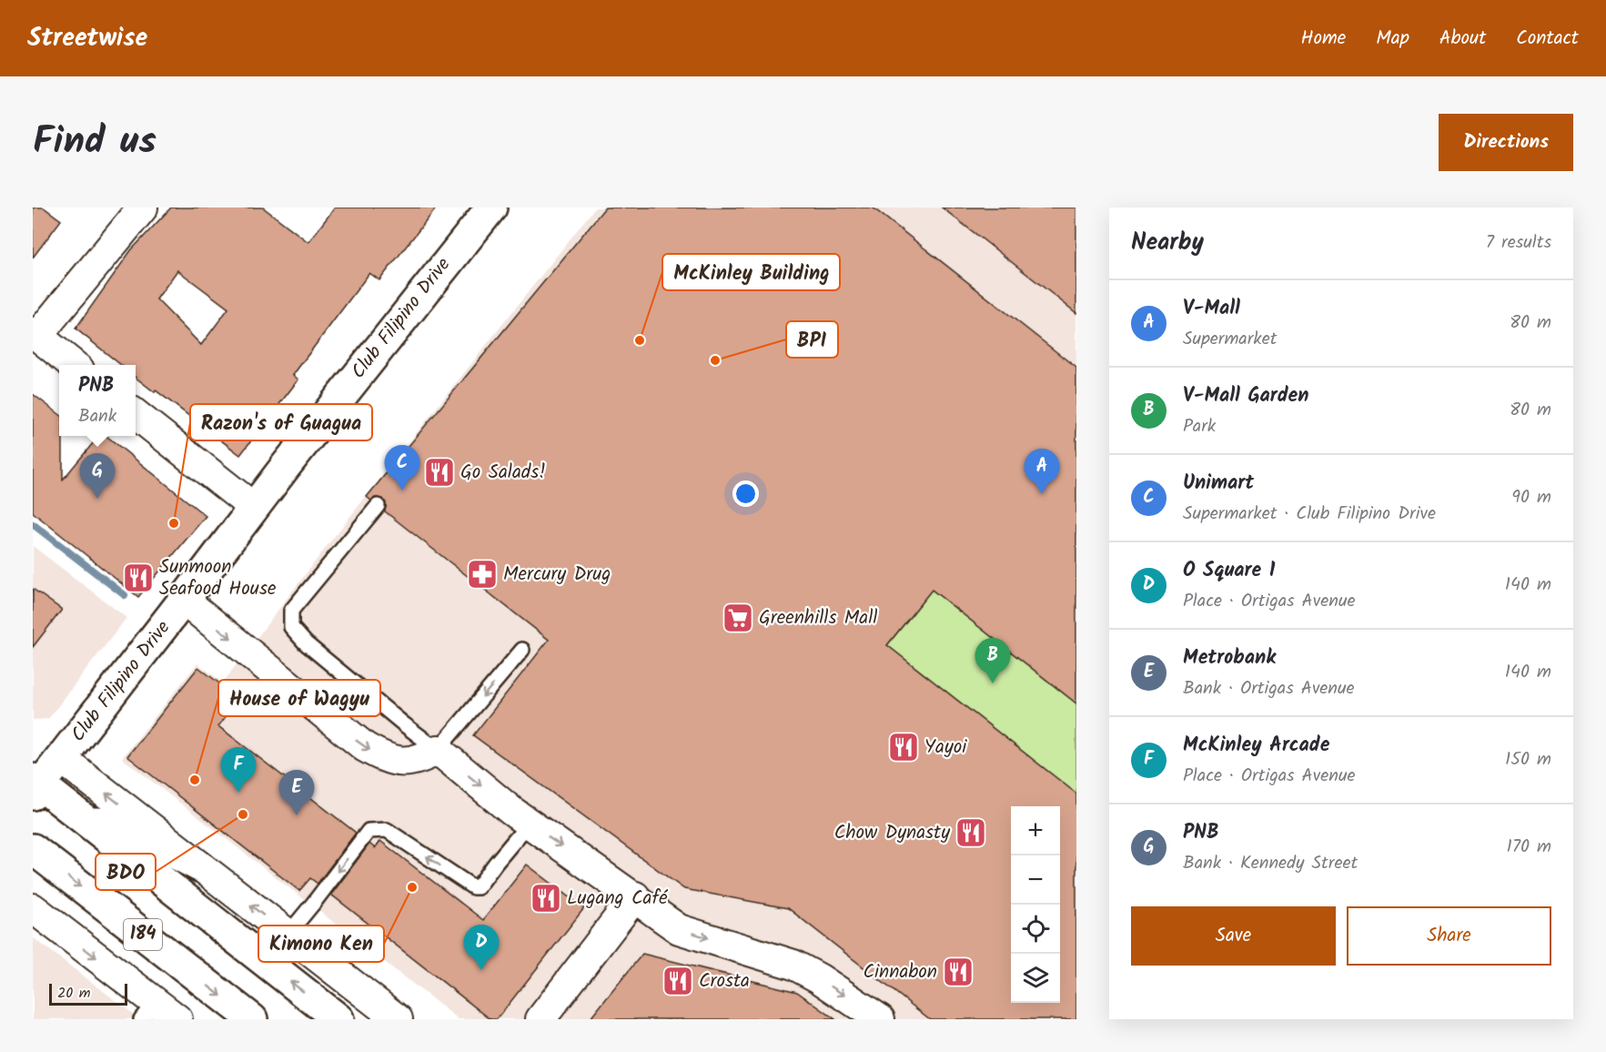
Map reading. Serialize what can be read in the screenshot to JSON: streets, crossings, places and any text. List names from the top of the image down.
{
  "streets": {
    "main road": ["Club Filipino Drive", "184"]
  },
  "places": {
    "other": [
      "McKinley Building",
      "BPI",
      "Razon's of Guagua",
      "House of Wagyu",
      "BDO",
      "Kimono Ken"
    ],
    "restaurant": [
      "Go Salads!",
      "Sunmoon Seafood House",
      "Yayoi",
      "Chow Dynasty",
      "Lugang Café",
      "Cinnabon",
      "Crosta"
    ],
    "pharmacy": ["Mercury Drug"],
    "supermarket": ["Greenhills Mall"]
  },
  "scale_bar": "20 m",
  "page": {
    "header": "Streetwise",
    "nav": [
      "Home",
      "Map",
      "About",
      "Contact"
    ],
    "title": "Find us",
    "buttons": [
      "Directions",
      ["Save", "Share"]
    ],
    "heading": ["Nearby", "7 results"],
    "list": [
      {
        "mark": "A",
        "name": "V-Mall",
        "note": "Supermarket",
        "value": "80 m"
      },
      {
        "mark": "B",
        "name": "V-Mall Garden",
        "note": "Park",
        "value": "80 m"
      },
      {
        "mark": "C",
        "name": "Unimart",
        "note": "Supermarket · Club Filipino Drive",
        "value": "90 m"
      },
      {
        "mark": "D",
        "name": "O Square 1",
        "note": "Place · Ortigas Avenue",
        "value": "140 m"
      },
      {
        "mark": "E",
        "name": "Metrobank",
        "note": "Bank · Ortigas Avenue",
        "value": "140 m"
      },
      {
        "mark": "F",
        "name": "McKinley Arcade",
        "note": "Place · Ortigas Avenue",
        "value": "150 m"
      },
      {
        "mark": "G",
        "name": "PNB",
        "note": "Bank · Kennedy Street",
        "value": "170 m"
      }
    ],
    "popup": ["PNB", "Bank"],
    "pins": [
      "C",
      "A",
      "G",
      "B",
      "F",
      "E",
      "D"
    ],
    "map_buttons": ["+", "−"],
    "scale": "20 m"
  }
}
